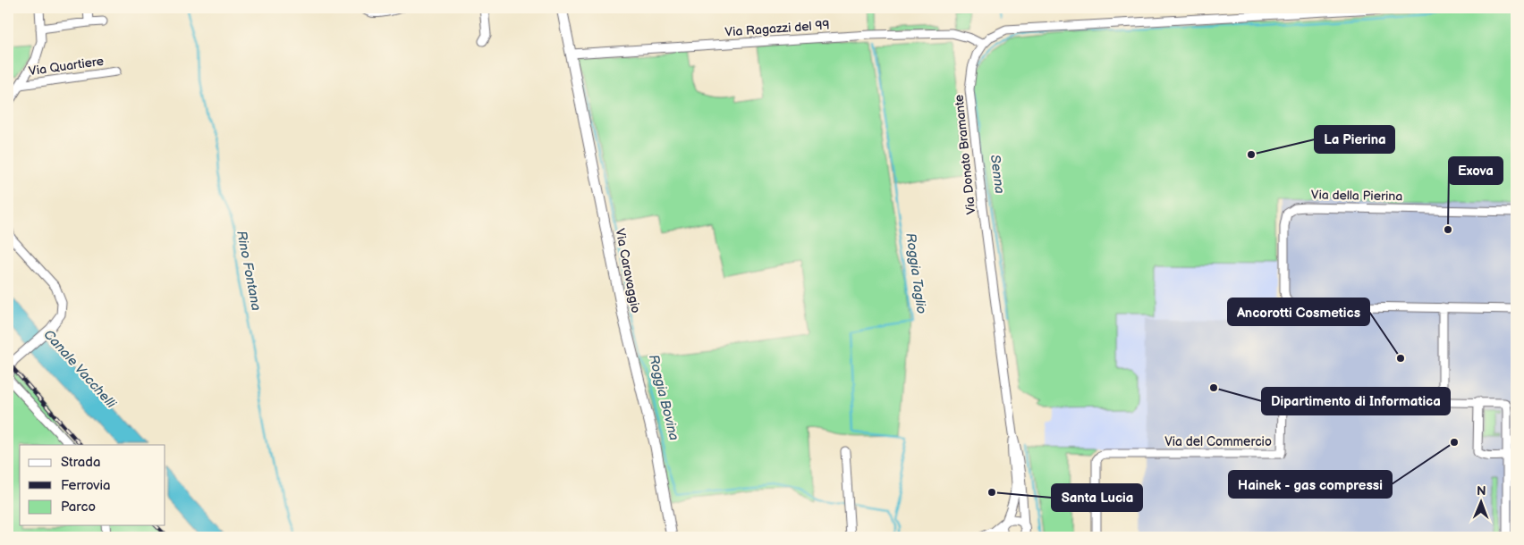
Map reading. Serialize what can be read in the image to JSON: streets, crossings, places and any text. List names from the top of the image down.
{
  "streets": {
    "street": [
      "Via Ragazzi del 99",
      "Via Quartiere",
      "Via Donato Bramante",
      "Via della Pierina",
      "Via Caravaggio",
      "Via del Commercio"
    ]
  },
  "crossings": [
    ["Via Ragazzi del 99", "Via Donato Bramante"],
    ["Via Ragazzi del 99", "Via Caravaggio"]
  ],
  "water": [
    "Senna",
    "Rino Fontana",
    "Roggia Taglio",
    "Canale Vacchelli",
    "Roggia Bovina"
  ],
  "places": [
    "La Pierina",
    "Exova",
    "Ancorotti Cosmetics",
    "Dipartimento di Informatica",
    "Hainek - gas compressi",
    "Santa Lucia"
  ],
  "legend": ["Strada", "Ferrovia", "Parco"],
  "north": "top"
}
